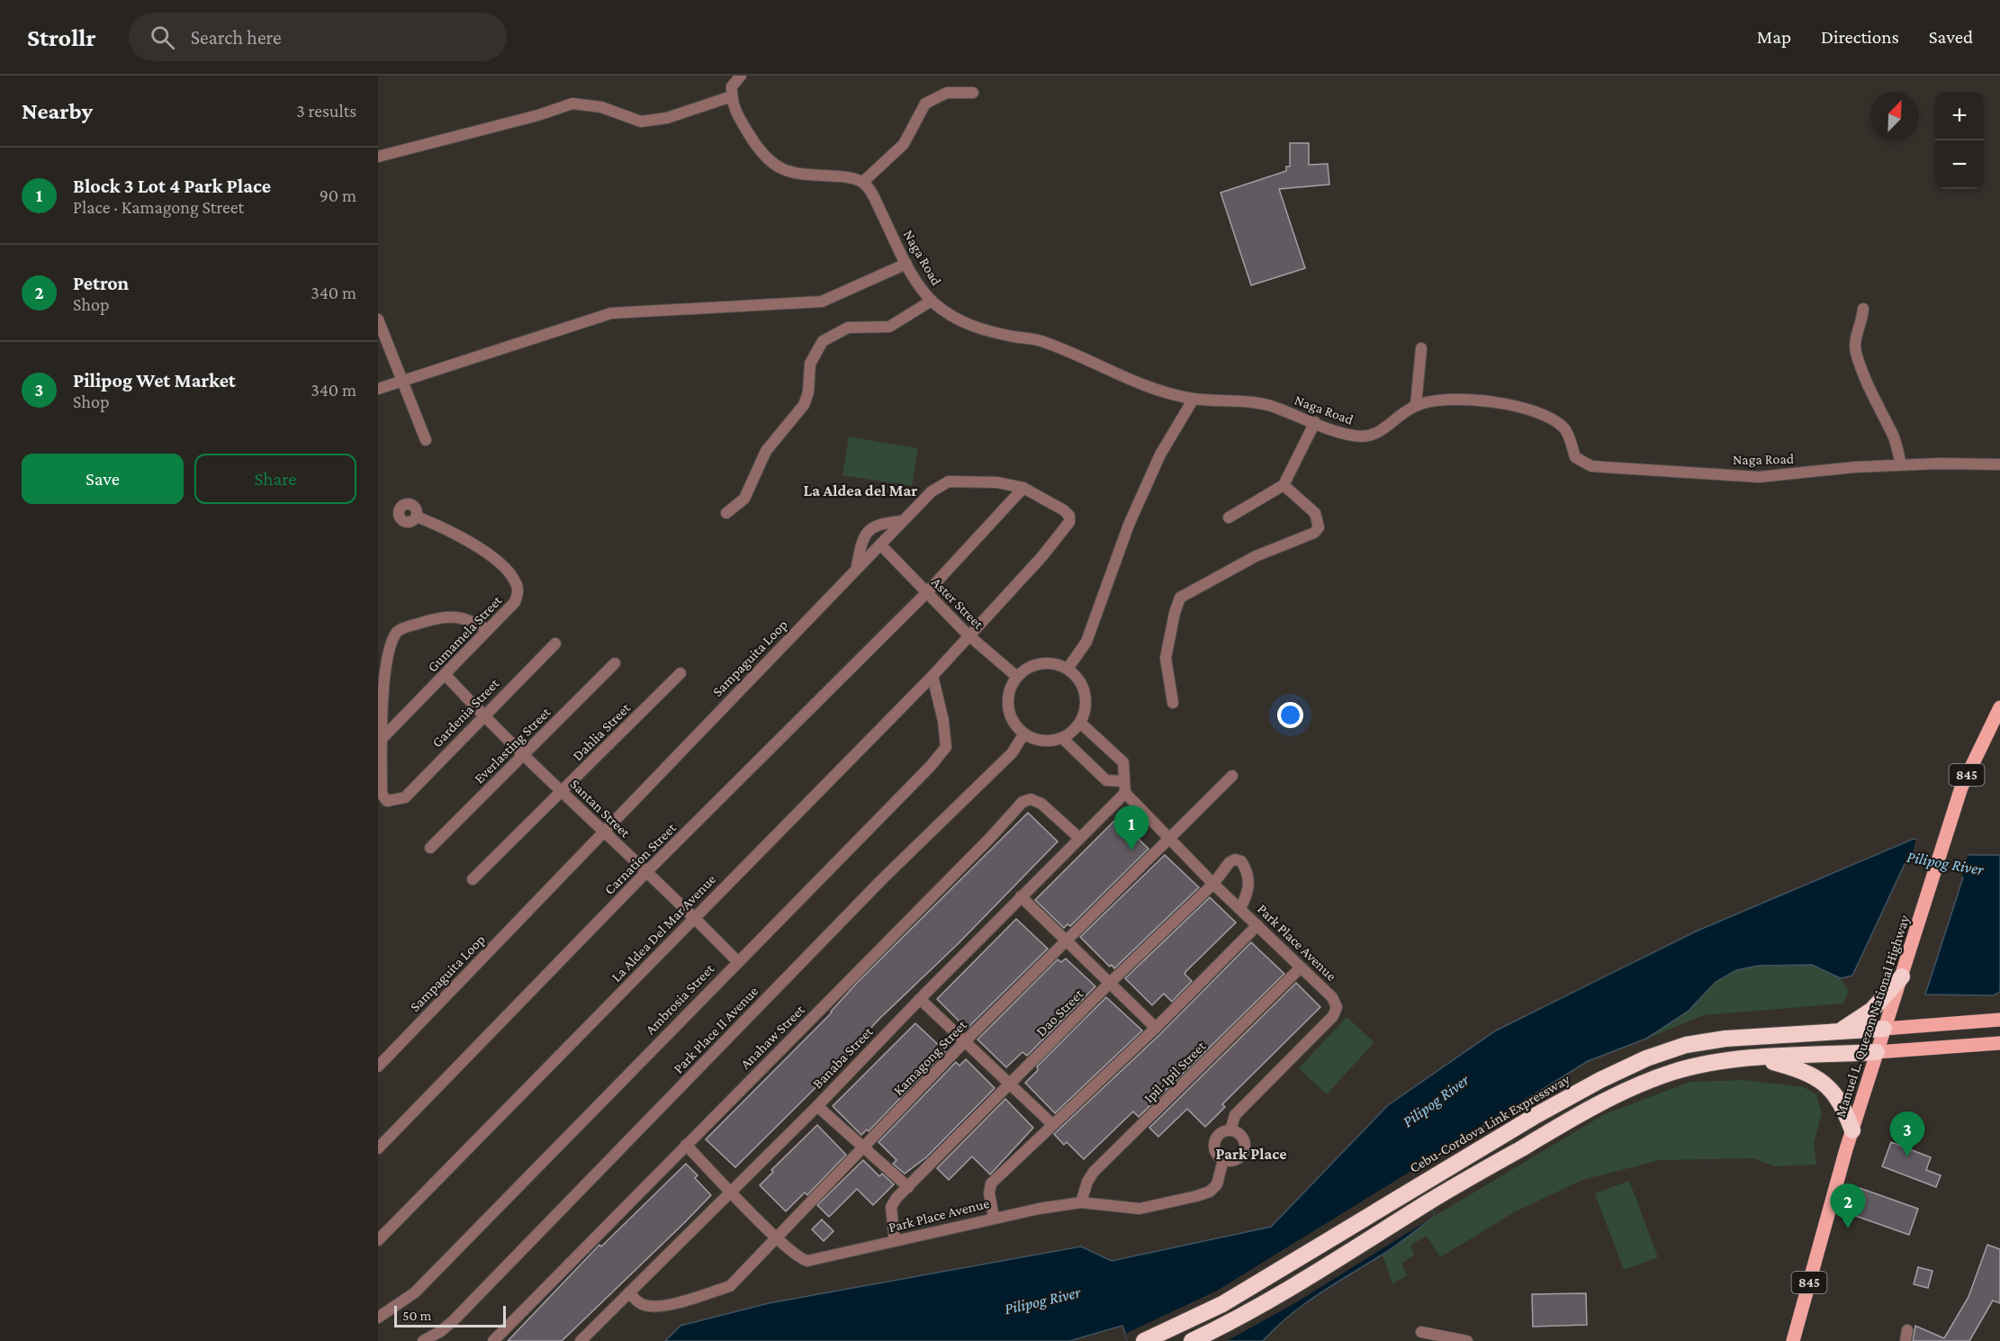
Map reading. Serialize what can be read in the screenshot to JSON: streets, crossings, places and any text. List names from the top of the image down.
{
  "streets": {
    "highway": ["Cebu-Cordova Link Expressway"],
    "main road": ["845", "Manuel L. Quezon National Highway"],
    "street": [
      "Naga Road",
      "Aster Street",
      "Gumamela Street",
      "Sampaguita Loop",
      "Gardenia Street",
      "Dahlia Street",
      "Everlasting Street",
      "Santan Street",
      "Carnation Street",
      "La Aldea Del Mar Avenue",
      "Park Place Avenue",
      "Ambrosia Street",
      "Dao Street",
      "Park Place II Avenue",
      "Anahaw Street",
      "Banaba Street",
      "Kamagong Street",
      "Ipil-Ipil Street"
    ]
  },
  "crossings": [
    ["Aster Street", "Sampaguita Loop"],
    ["Aster Street", "Carnation Street"],
    ["Aster Street", "La Aldea Del Mar Avenue"],
    ["Aster Street", "Park Place Avenue"],
    ["Aster Street", "Park Place II Avenue"],
    ["Gumamela Street", "Gardenia Street"],
    ["Gumamela Street", "Santan Street"],
    ["Sampaguita Loop", "Santan Street"],
    ["Sampaguita Loop", "Carnation Street"],
    ["Sampaguita Loop", "La Aldea Del Mar Avenue"],
    ["Gardenia Street", "Santan Street"],
    ["Dahlia Street", "Santan Street"],
    ["Everlasting Street", "Santan Street"],
    ["Santan Street", "Carnation Street"],
    ["Santan Street", "La Aldea Del Mar Avenue"],
    ["Santan Street", "Ambrosia Street"],
    ["La Aldea Del Mar Avenue", "Ambrosia Street"],
    ["Park Place Avenue", "Dao Street"],
    ["Park Place Avenue", "Park Place II Avenue"],
    ["Park Place Avenue", "Anahaw Street"],
    ["Park Place Avenue", "Banaba Street"],
    ["Park Place Avenue", "Kamagong Street"],
    ["Park Place Avenue", "Ipil-Ipil Street"],
    ["Manuel L. Quezon National Highway", "Cebu-Cordova Link Expressway"],
    ["Anahaw Street", "Banaba Street"],
    ["Banaba Street", "Kamagong Street"]
  ],
  "districts": ["La Aldea del Mar", "Park Place"],
  "water": ["Pilipog River"],
  "scale_bar": "50 m",
  "north": "top right",
  "page": {
    "header": "Strollr",
    "search": "Search here",
    "nav": ["Map", "Directions", "Saved"],
    "heading": ["Nearby", "3 results"],
    "map_buttons": ["+", "−"],
    "list": [
      {
        "mark": "1",
        "name": "Block 3 Lot 4 Park Place",
        "note": "Place · Kamagong Street",
        "value": "90 m"
      },
      {
        "mark": "2",
        "name": "Petron",
        "note": "Shop",
        "value": "340 m"
      },
      {
        "mark": "3",
        "name": "Pilipog Wet Market",
        "note": "Shop",
        "value": "340 m"
      }
    ],
    "buttons": ["Save", "Share"],
    "pins": ["1", "3", "2"],
    "scale": "50 m"
  }
}
